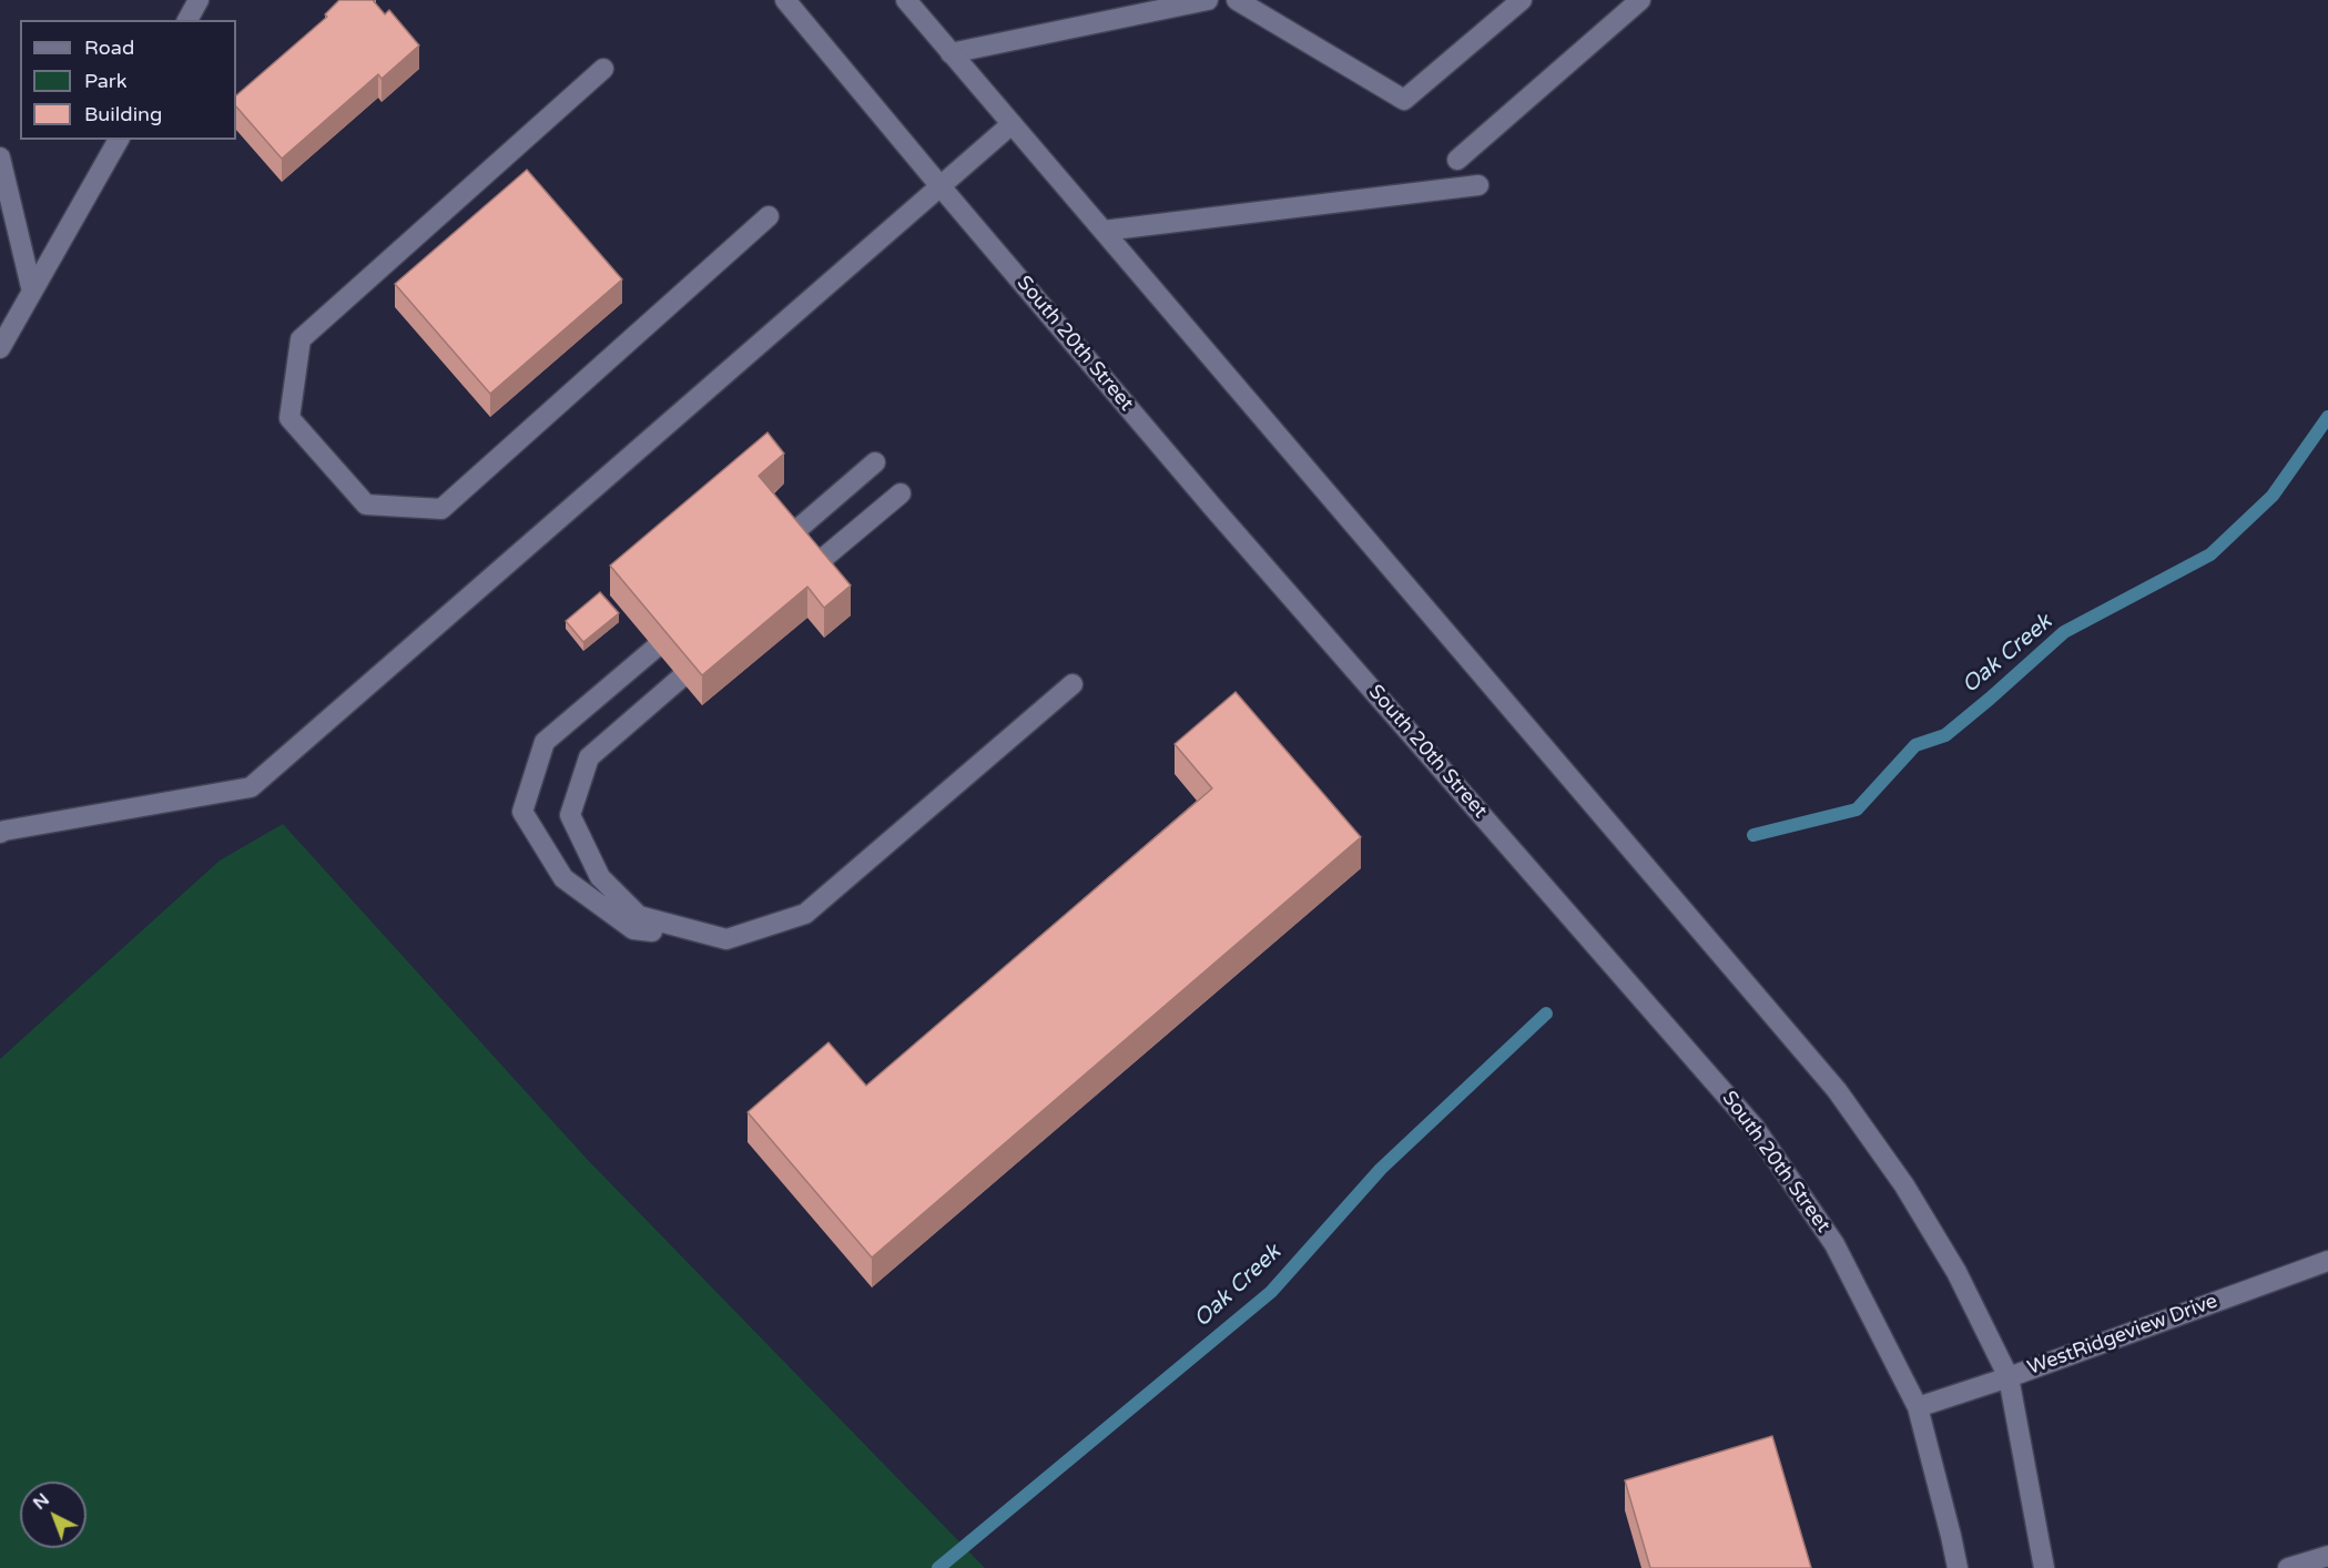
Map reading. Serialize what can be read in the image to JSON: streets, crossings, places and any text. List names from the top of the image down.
{
  "streets": {
    "street": ["South 20th Street", "WestRidgeview Drive"]
  },
  "crossings": [
    ["South 20th Street", "WestRidgeview Drive"]
  ],
  "water": ["Oak Creek"],
  "legend": ["Road", "Park", "Building"],
  "north": "top left"
}
